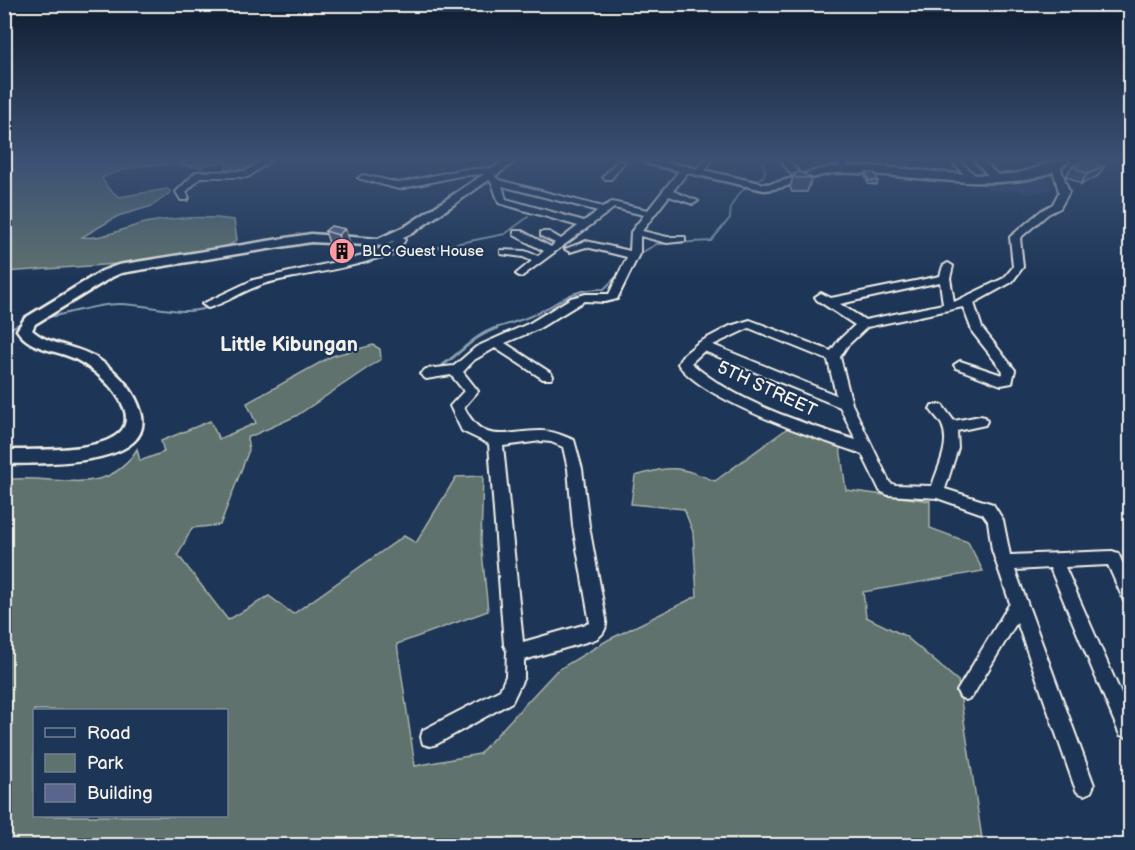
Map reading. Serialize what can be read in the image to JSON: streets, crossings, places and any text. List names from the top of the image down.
{
  "streets": {
    "street": ["5TH STREET"]
  },
  "districts": ["Little Kibungan"],
  "places": {
    "building": ["BLC Guest House"]
  },
  "legend": ["Road", "Park", "Building"]
}
